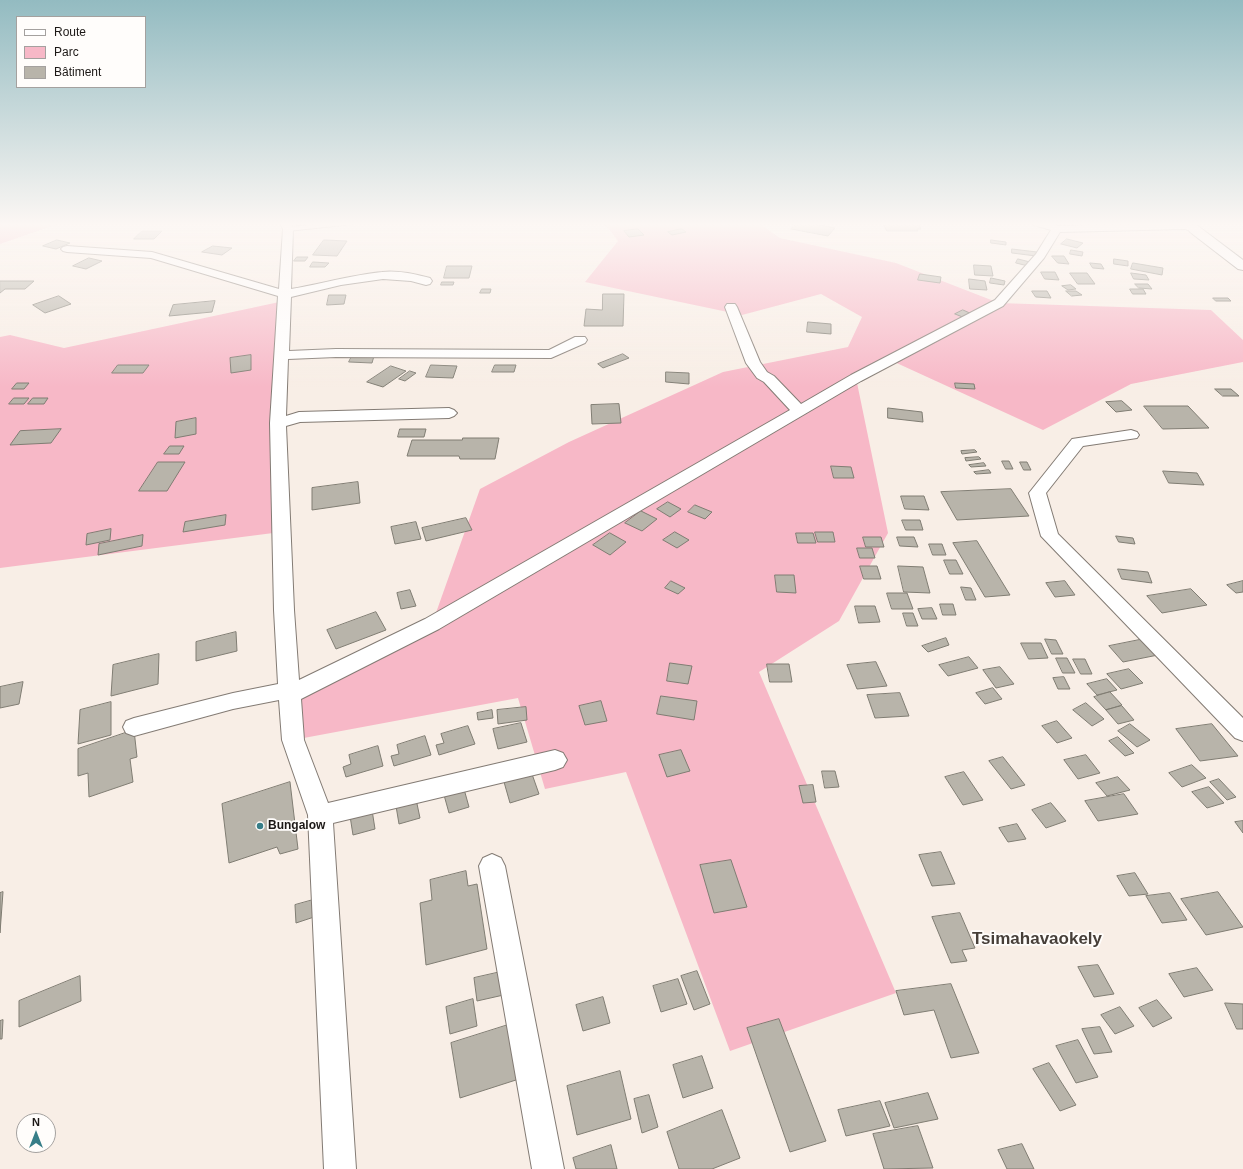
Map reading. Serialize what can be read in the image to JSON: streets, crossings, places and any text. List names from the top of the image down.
{
  "districts": ["Tsimahavaokely"],
  "places": ["Bungalow"],
  "legend": ["Route", "Parc", "Bâtiment"],
  "north": "top"
}
